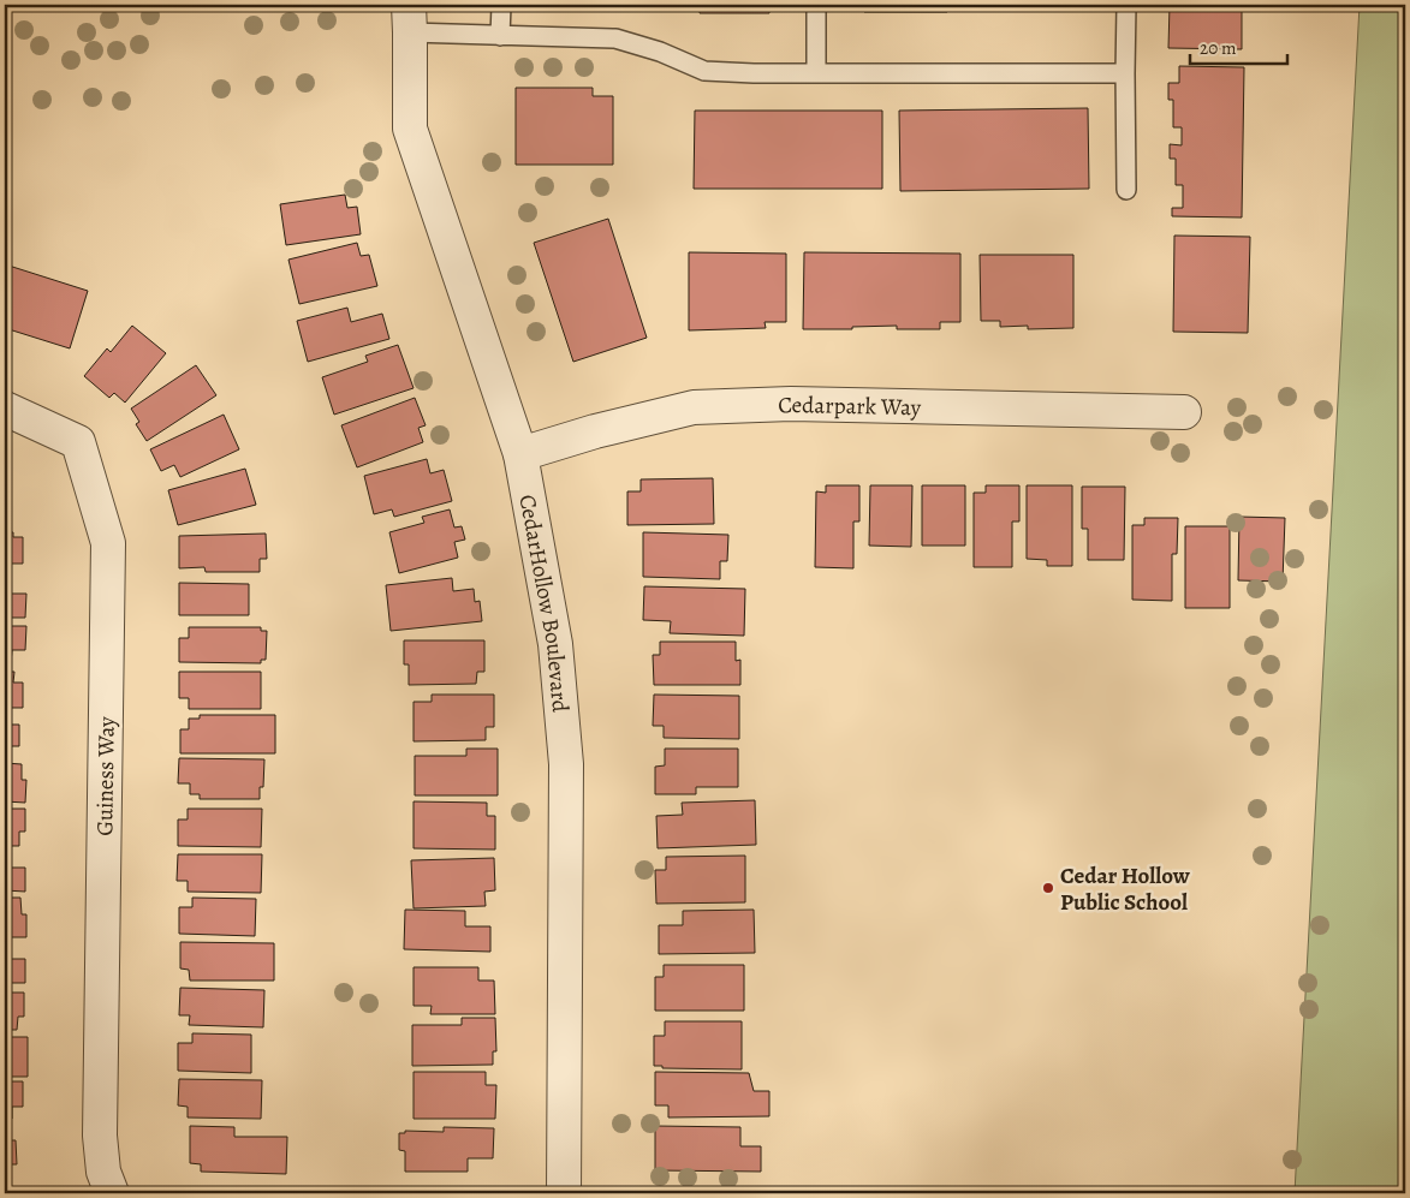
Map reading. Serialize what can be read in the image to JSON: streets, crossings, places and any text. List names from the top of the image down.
{
  "streets": {
    "street": ["Cedarpark Way", "CedarHollow Boulevard", "Guiness Way"]
  },
  "crossings": [
    ["Cedarpark Way", "CedarHollow Boulevard"]
  ],
  "places": ["Cedar Hollow Public School"],
  "scale_bar": "20 m"
}
